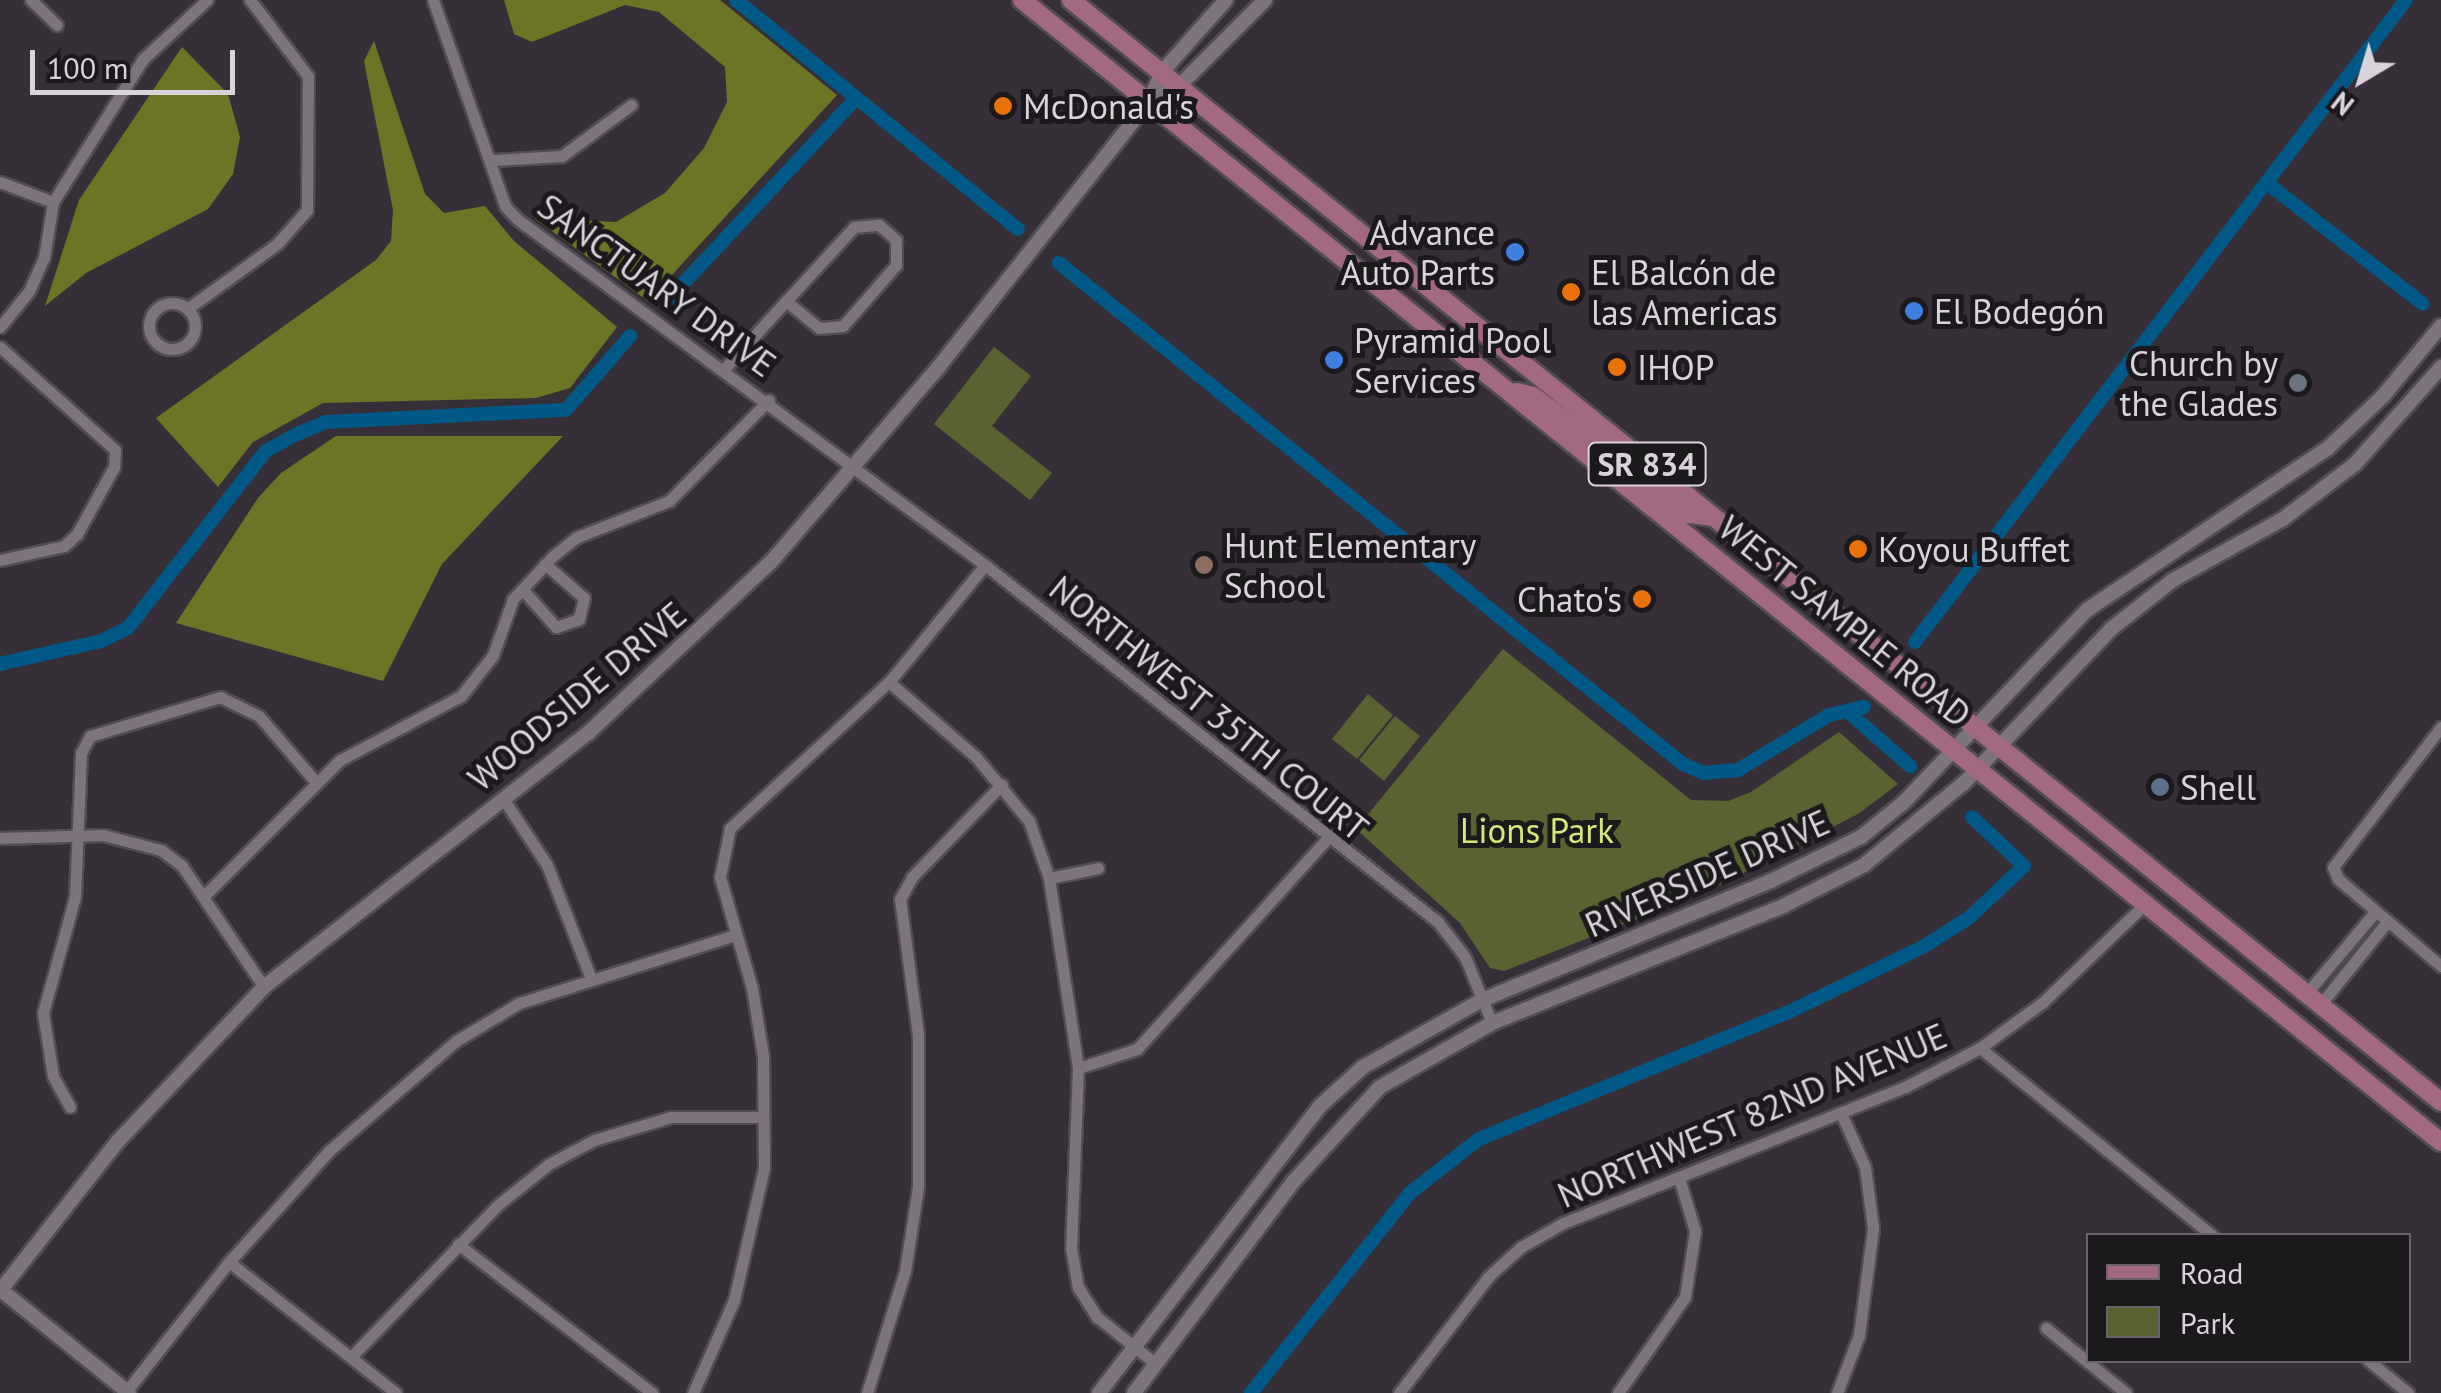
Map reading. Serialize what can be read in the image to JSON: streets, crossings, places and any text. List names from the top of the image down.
{
  "streets": {
    "main road": ["SR 834", "WEST SAMPLE ROAD"],
    "street": [
      "SANCTUARY DRIVE",
      "WOODSIDE DRIVE",
      "NORTHWEST 35TH COURT",
      "RIVERSIDE DRIVE",
      "NORTHWEST 82ND AVENUE"
    ]
  },
  "crossings": [
    ["SANCTUARY DRIVE", "WOODSIDE DRIVE"],
    ["SANCTUARY DRIVE", "NORTHWEST 35TH COURT"],
    ["WEST SAMPLE ROAD", "WOODSIDE DRIVE"],
    ["WEST SAMPLE ROAD", "RIVERSIDE DRIVE"],
    ["WEST SAMPLE ROAD", "NORTHWEST 82ND AVENUE"],
    ["WOODSIDE DRIVE", "NORTHWEST 35TH COURT"],
    ["NORTHWEST 35TH COURT", "RIVERSIDE DRIVE"]
  ],
  "parks": ["Lions Park"],
  "places": [
    "McDonald's",
    "Advance Auto Parts",
    "El Balcón de las Americas",
    "El Bodegón",
    "Pyramid Pool Services",
    "IHOP",
    "Church by the Glades",
    "Koyou Buffet",
    "Hunt Elementary School",
    "Chato's",
    "Shell"
  ],
  "legend": ["Road", "Park"],
  "scale_bar": "100 m",
  "north": "bottom left"
}
